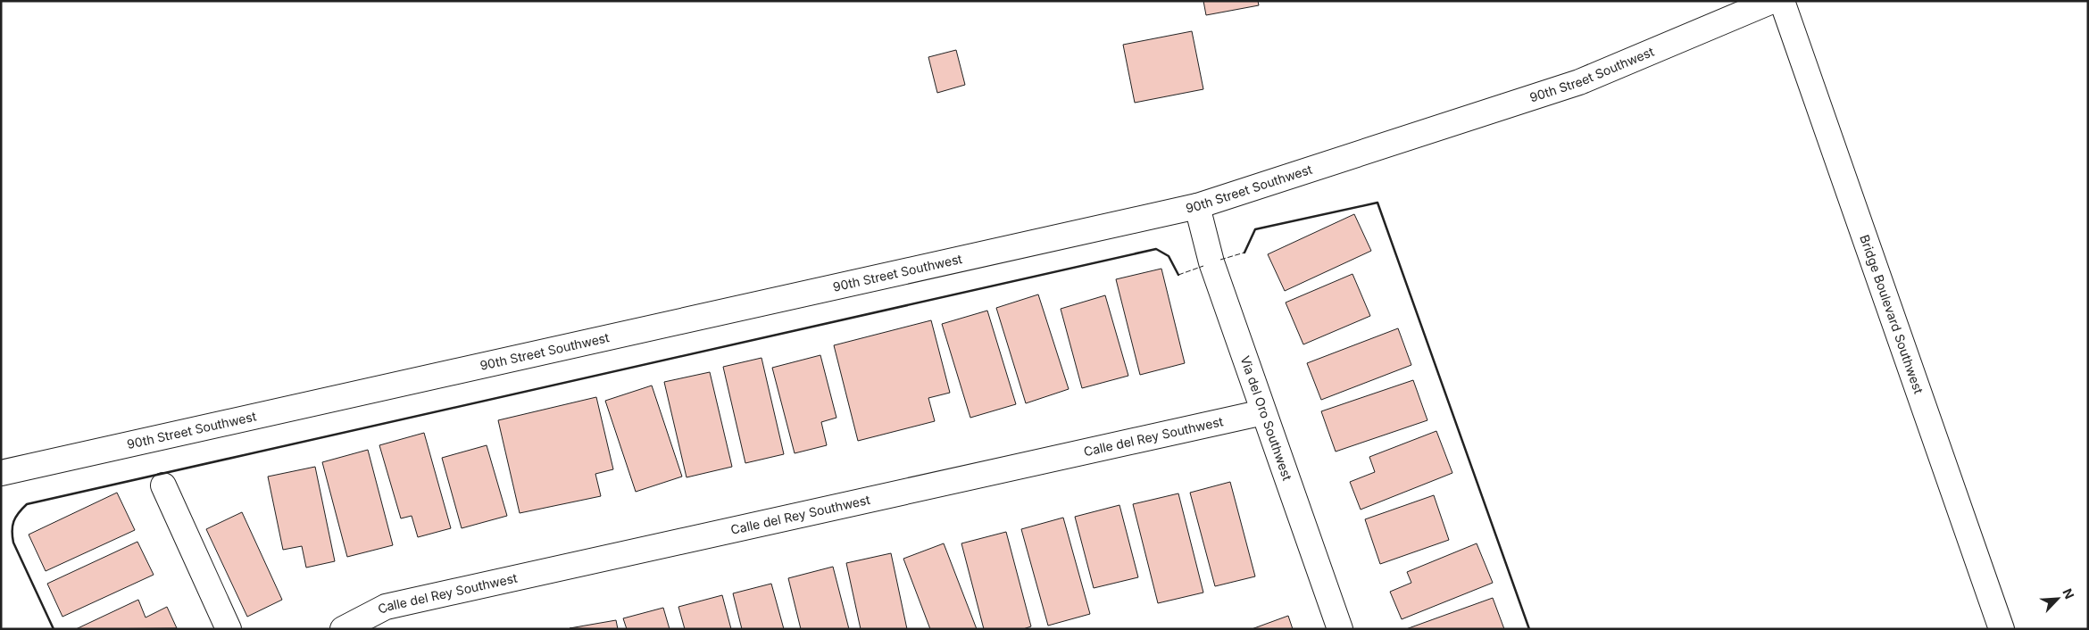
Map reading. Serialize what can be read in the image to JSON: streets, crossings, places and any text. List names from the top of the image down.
{
  "streets": {
    "street": [
      "90th Street Southwest",
      "Bridge Boulevard Southwest",
      "Via del Oro Southwest",
      "Calle del Rey Southwest"
    ]
  },
  "crossings": [
    ["90th Street Southwest", "Via del Oro Southwest"],
    ["Via del Oro Southwest", "Calle del Rey Southwest"]
  ],
  "north": "top right"
}
